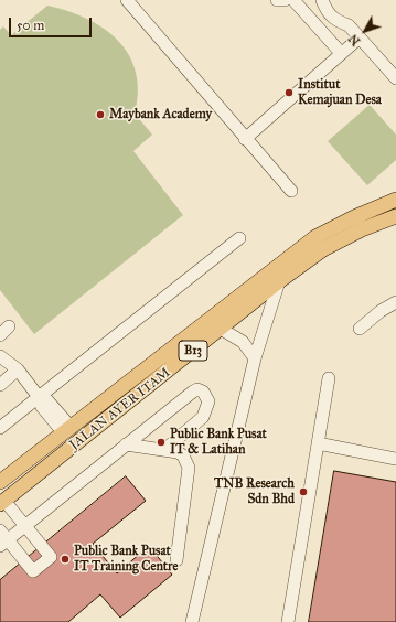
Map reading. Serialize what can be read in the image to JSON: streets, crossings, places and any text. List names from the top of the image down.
{
  "streets": {
    "main road": ["B13", "JALAN AYER ITAM"]
  },
  "places": [
    "Institut Kemajuan Desa",
    "Maybank Academy",
    "Public Bank Pusat IT & Latihan",
    "TNB Research Sdn Bhd",
    "Public Bank Pusat IT Training Centre"
  ],
  "scale_bar": "50 m",
  "north": "bottom left"
}
